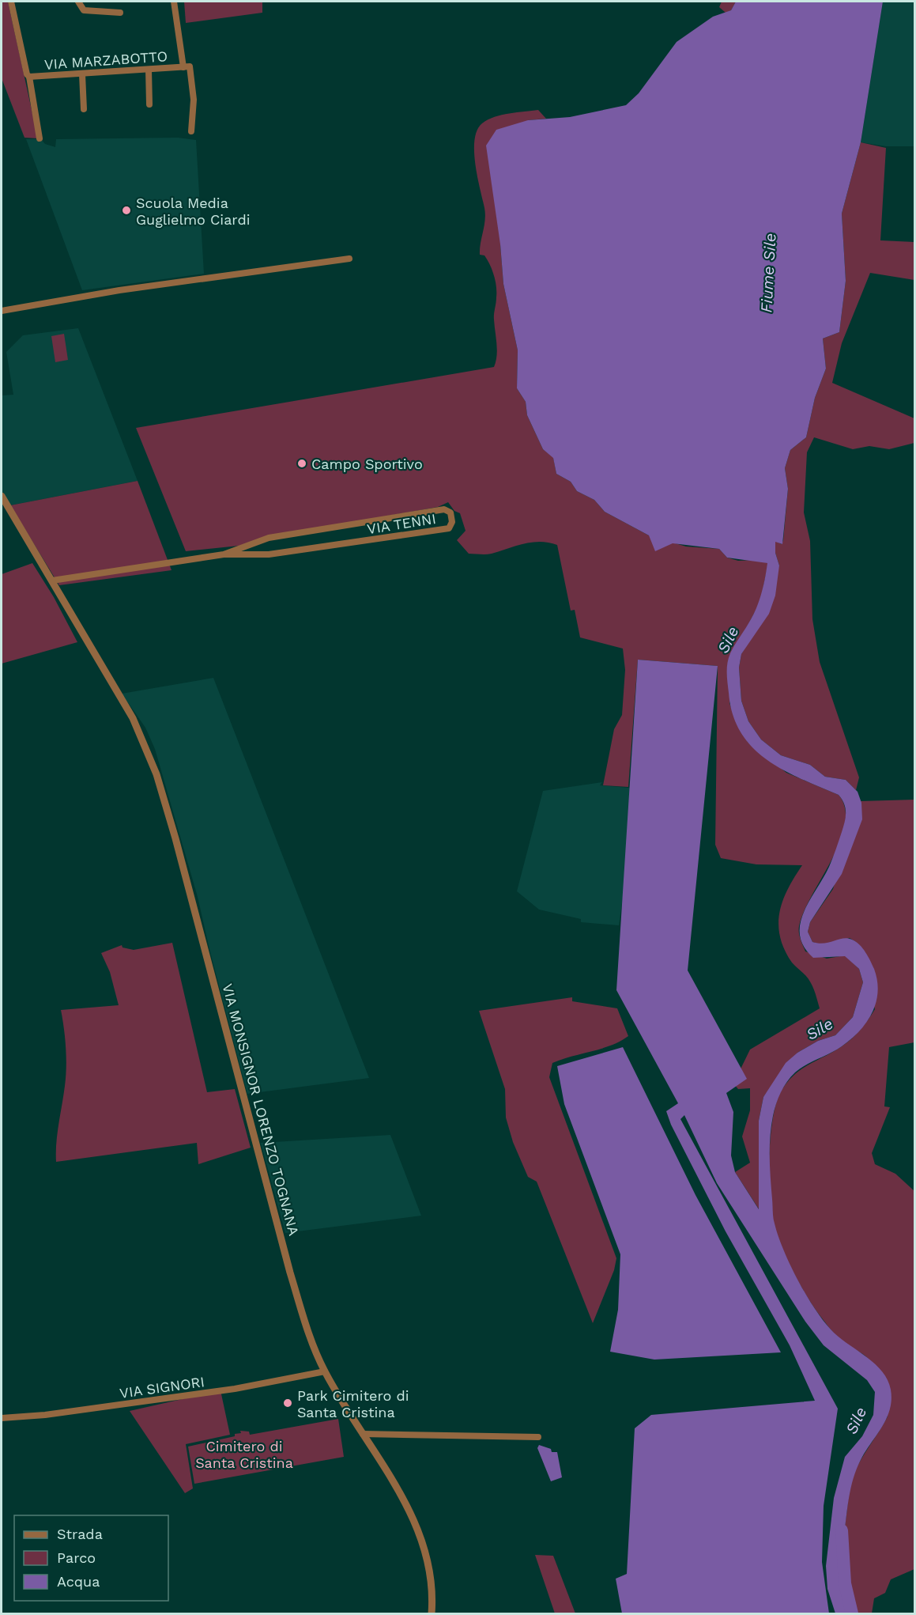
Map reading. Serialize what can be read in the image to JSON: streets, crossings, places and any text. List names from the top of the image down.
{
  "streets": {
    "street": [
      "VIA MARZABOTTO",
      "VIA TENNI",
      "VIA MONSIGNOR LORENZO TOGNANA",
      "VIA SIGNORI"
    ]
  },
  "crossings": [
    ["VIA TENNI", "VIA MONSIGNOR LORENZO TOGNANA"],
    ["VIA MONSIGNOR LORENZO TOGNANA", "VIA SIGNORI"]
  ],
  "water": ["Fiume Sile", "Sile"],
  "parks": ["Cimitero di Santa Cristina"],
  "places": ["Scuola Media Guglielmo Ciardi", "Campo Sportivo", "Park Cimitero di Santa Cristina"],
  "legend": ["Strada", "Parco", "Acqua"]
}
